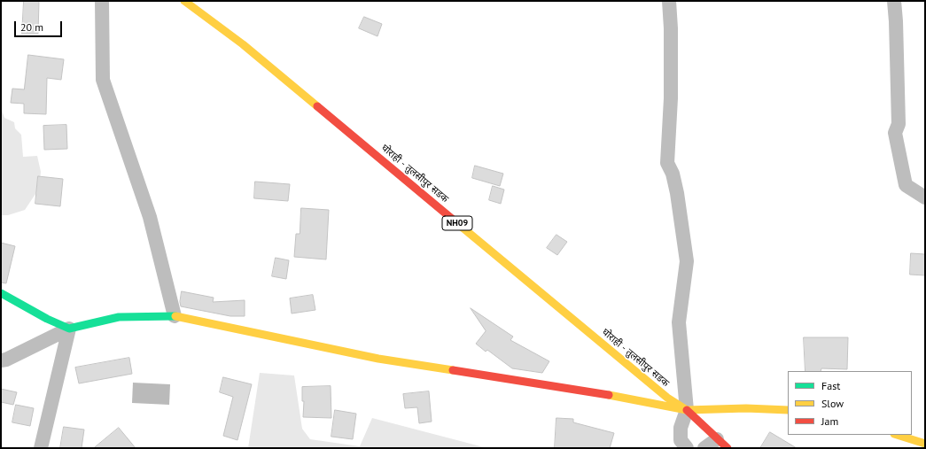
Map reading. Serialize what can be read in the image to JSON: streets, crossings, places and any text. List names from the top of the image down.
{
  "streets": {
    "street": ["घोराही - तुलसीपुर सडक", "NH09"]
  },
  "legend": ["Fast", "Slow", "Jam"],
  "scale_bar": "20 m"
}
